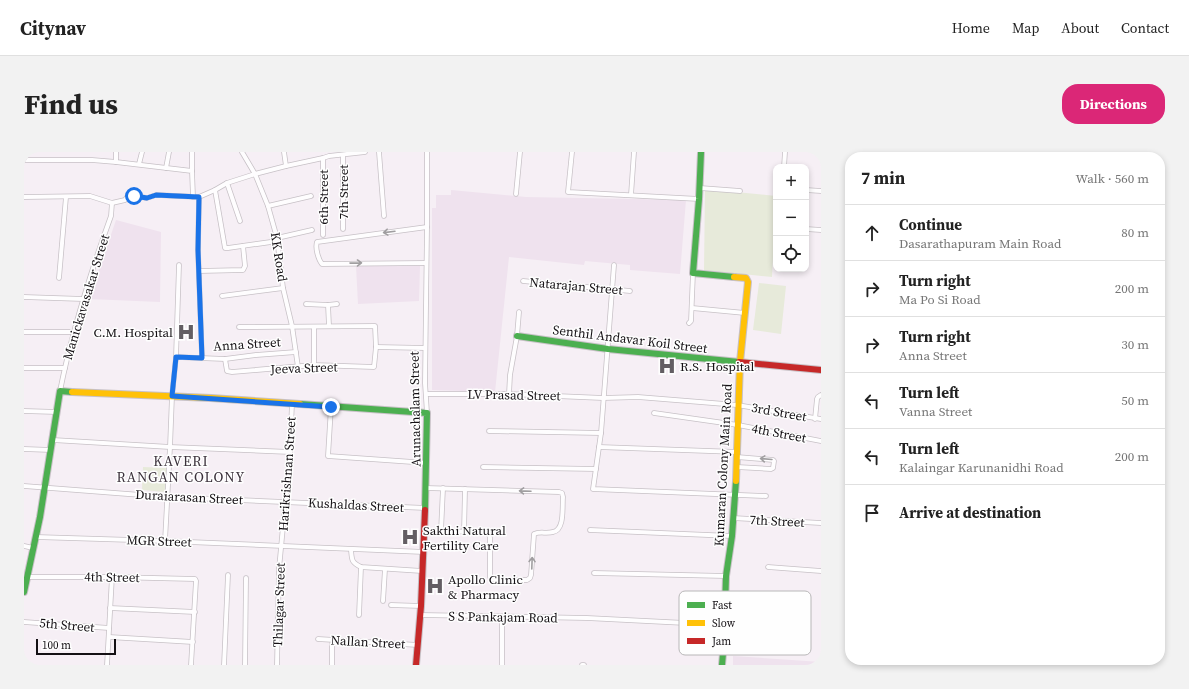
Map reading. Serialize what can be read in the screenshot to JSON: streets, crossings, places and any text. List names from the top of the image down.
{
  "streets": {
    "street": [
      "7th Street",
      "6th Street",
      "KK Road",
      "Natarajan Street",
      "Manickavasakar Street",
      "Senthil Andavar Koil Street",
      "Anna Street",
      "Jeeva Street",
      "LV Prasad Street",
      "Arunachalam Street",
      "3rd Street",
      "4th Street",
      "Kumaran Colony Main Road",
      "Harikrishnan Street",
      "Duraiarasan Street",
      "Kushaldas Street",
      "MGR Street",
      "Thilagar Street",
      "S S Pankajam Road",
      "5th Street",
      "Nallan Street"
    ]
  },
  "crossings": [
    ["7th Street", "Kumaran Colony Main Road"],
    ["KK Road", "Anna Street"],
    ["KK Road", "Jeeva Street"],
    ["Senthil Andavar Koil Street", "Kumaran Colony Main Road"],
    ["Anna Street", "Jeeva Street"],
    ["LV Prasad Street", "Arunachalam Street"],
    ["LV Prasad Street", "3rd Street"],
    ["LV Prasad Street", "Kumaran Colony Main Road"],
    ["Arunachalam Street", "Kushaldas Street"],
    ["Arunachalam Street", "MGR Street"],
    ["Arunachalam Street", "S S Pankajam Road"],
    ["Arunachalam Street", "Nallan Street"],
    ["3rd Street", "Kumaran Colony Main Road"],
    ["4th Street", "Kumaran Colony Main Road"],
    ["Harikrishnan Street", "Duraiarasan Street"],
    ["Harikrishnan Street", "Kushaldas Street"],
    ["Harikrishnan Street", "MGR Street"],
    ["Harikrishnan Street", "Thilagar Street"],
    ["Duraiarasan Street", "Kushaldas Street"],
    ["MGR Street", "Thilagar Street"]
  ],
  "districts": ["KAVERI RANGAN COLONY"],
  "places": {
    "hospital": [
      "C.M. Hospital",
      "R.S. Hospital",
      "Sakthi Natural Fertility Care",
      "Apollo Clinic & Pharmacy"
    ]
  },
  "legend": ["Fast", "Slow", "Jam"],
  "scale_bar": "100 m",
  "page": {
    "header": "Citynav",
    "nav": [
      "Home",
      "Map",
      "About",
      "Contact"
    ],
    "buttons": "Directions",
    "title": "Find us",
    "heading": ["7 min", "Walk · 560 m"],
    "map_buttons": ["+", "−"],
    "list": [
      ["Continue", "Dasarathapuram Main Road", "80 m"],
      ["Turn right", "Ma Po Si Road", "200 m"],
      ["Turn right", "Anna Street", "30 m"],
      ["Turn left", "Vanna Street", "50 m"],
      ["Turn left", "Kalaingar Karunanidhi Road", "200 m"],
      "Arrive at destination"
    ],
    "scale": "100 m"
  }
}
